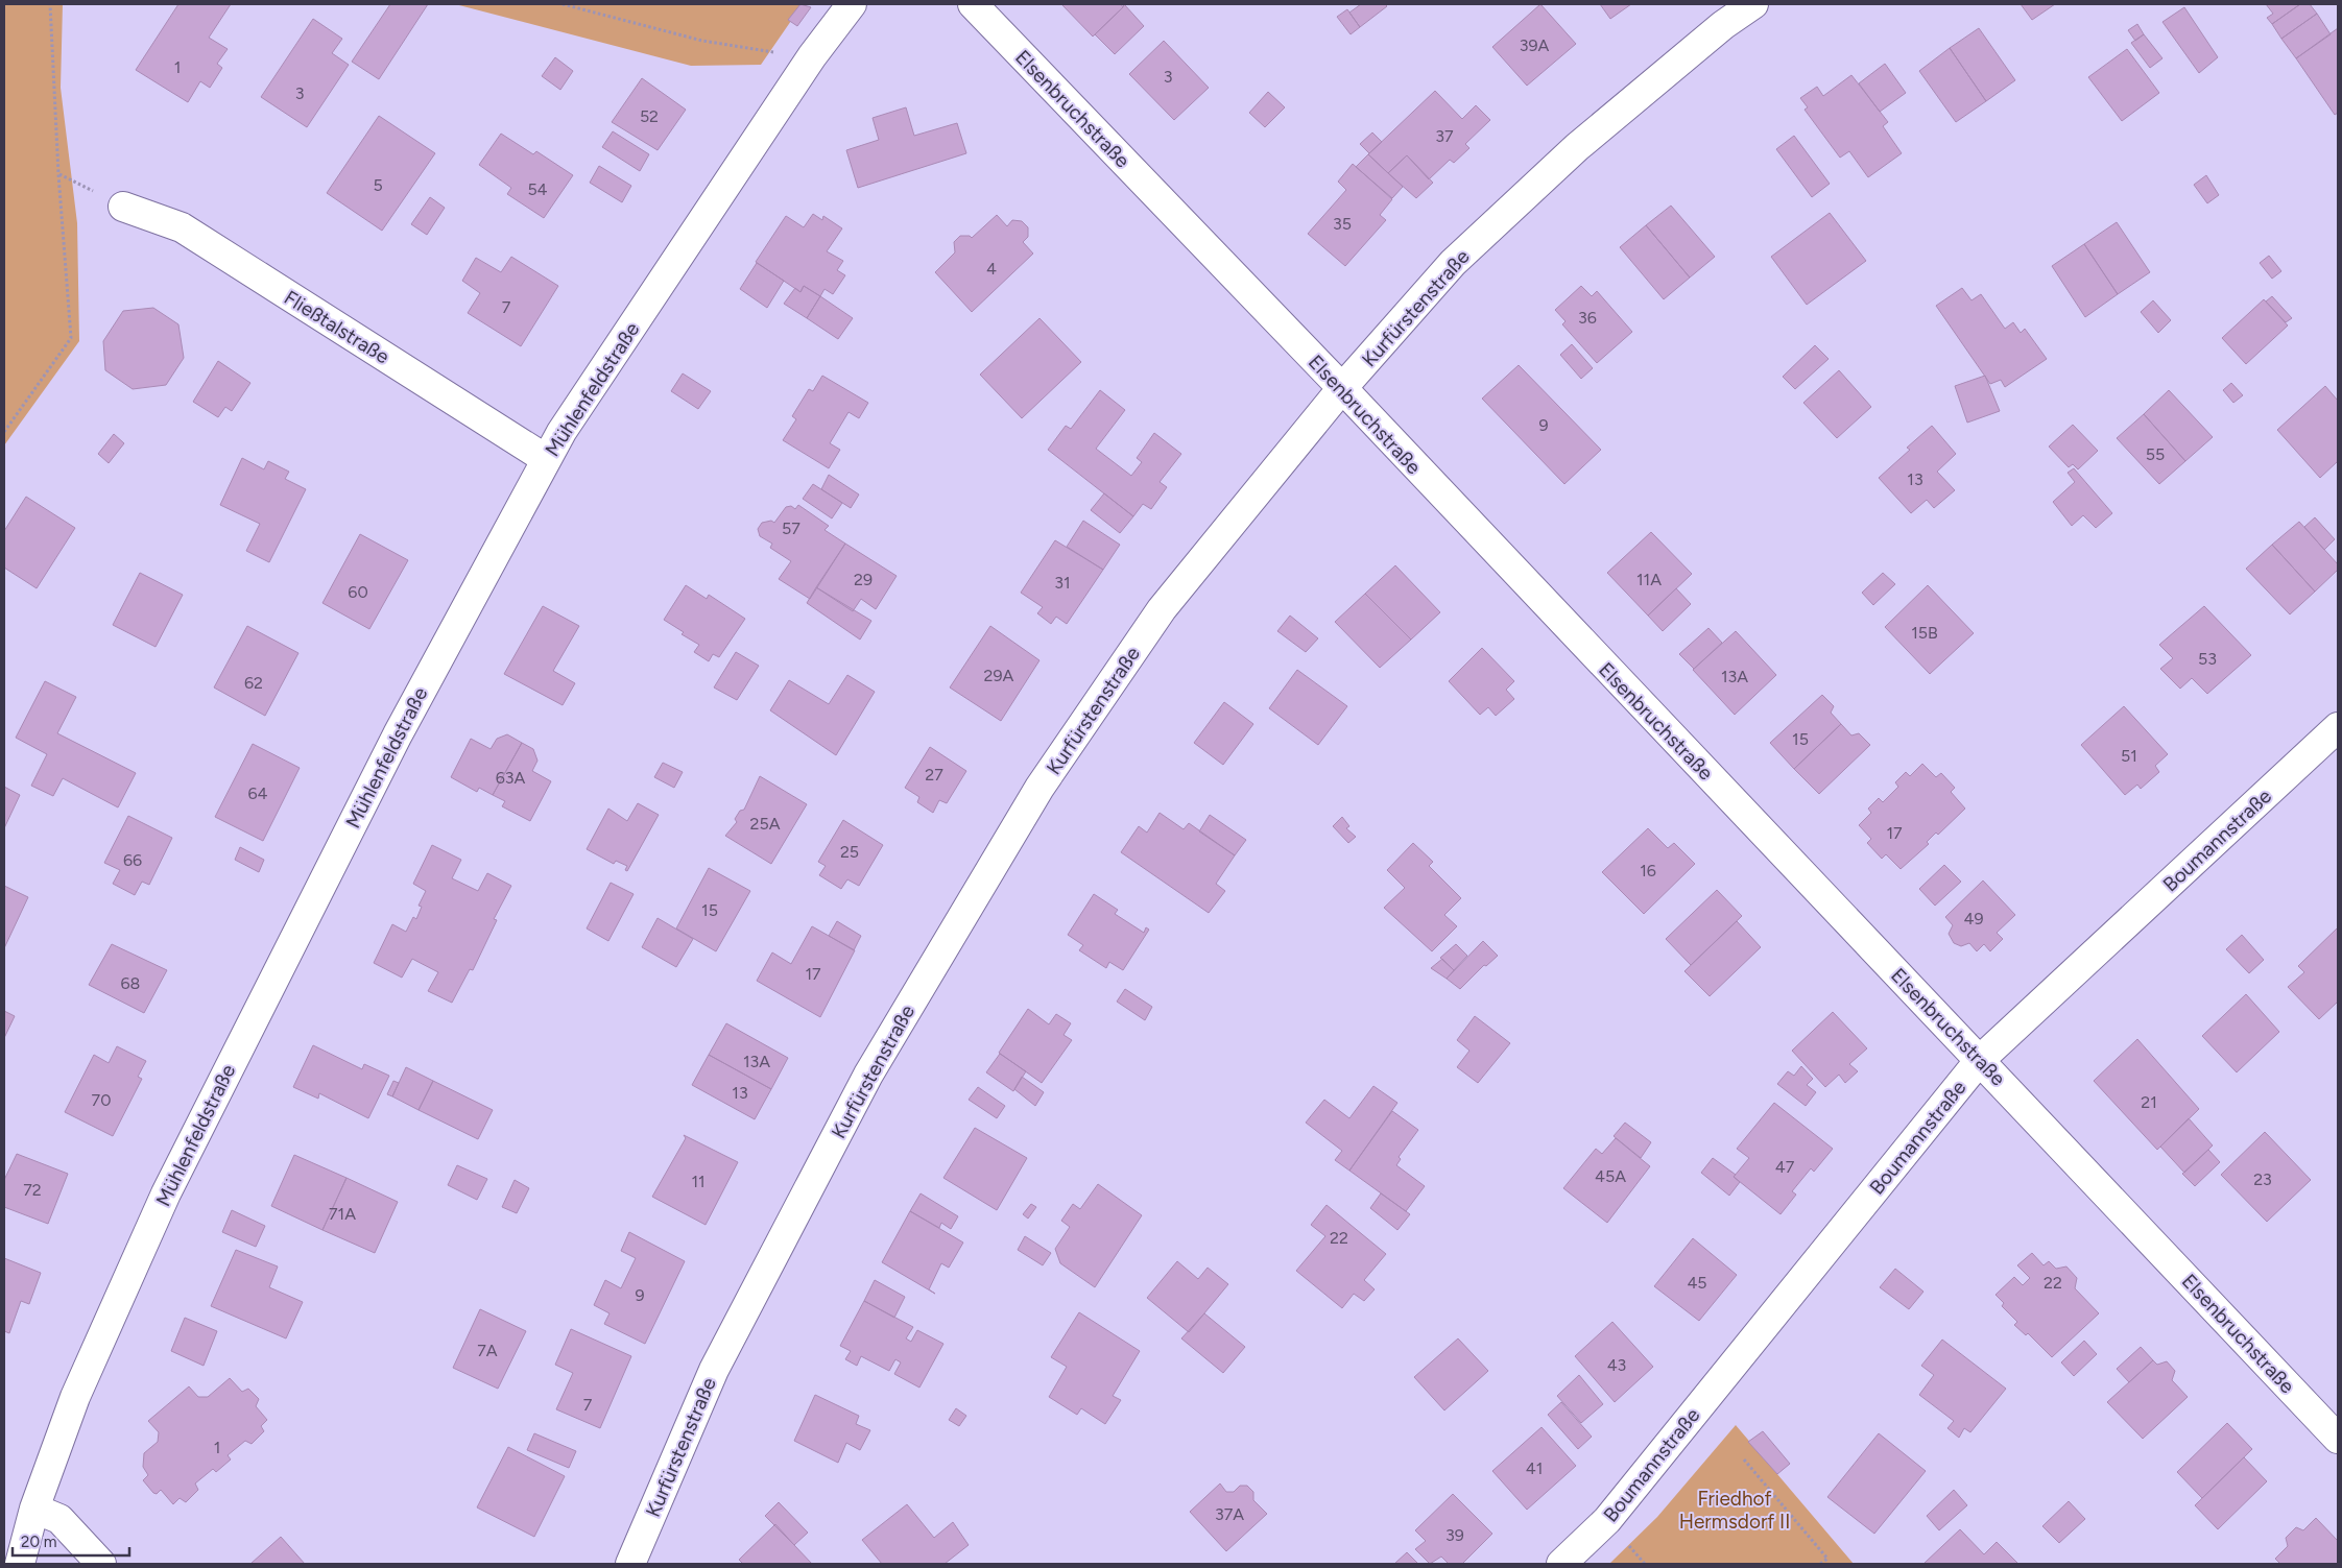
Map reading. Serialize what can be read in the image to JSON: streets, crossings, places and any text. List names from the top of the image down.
{
  "streets": {
    "street": [
      "Elsenbruchstraße",
      "Kurfürstenstraße",
      "Fließtalstraße",
      "Mühlenfeldstraße",
      "Boumannstraße"
    ]
  },
  "crossings": [
    ["Elsenbruchstraße", "Kurfürstenstraße"],
    ["Elsenbruchstraße", "Boumannstraße"],
    ["Fließtalstraße", "Mühlenfeldstraße"]
  ],
  "parks": ["Friedhof Hermsdorf II"],
  "house_numbers": [
    "39A",
    "1",
    "3",
    "3",
    "52",
    "37",
    "5",
    "54",
    "35",
    "4",
    "7",
    "36",
    "9",
    "55",
    "13",
    "57",
    "29",
    "11A",
    "31",
    "60",
    "15B",
    "53",
    "29A",
    "13A",
    "62",
    "15",
    "51",
    "27",
    "63A",
    "64",
    "25A",
    "17",
    "25",
    "66",
    "16",
    "15",
    "49",
    "17",
    "68",
    "13A",
    "13",
    "70",
    "21",
    "47",
    "45A",
    "23",
    "11",
    "72",
    "71A",
    "22",
    "45",
    "22",
    "9",
    "7A",
    "43",
    "7",
    "1",
    "41",
    "37A",
    "39"
  ],
  "scale_bar": "20 m"
}
